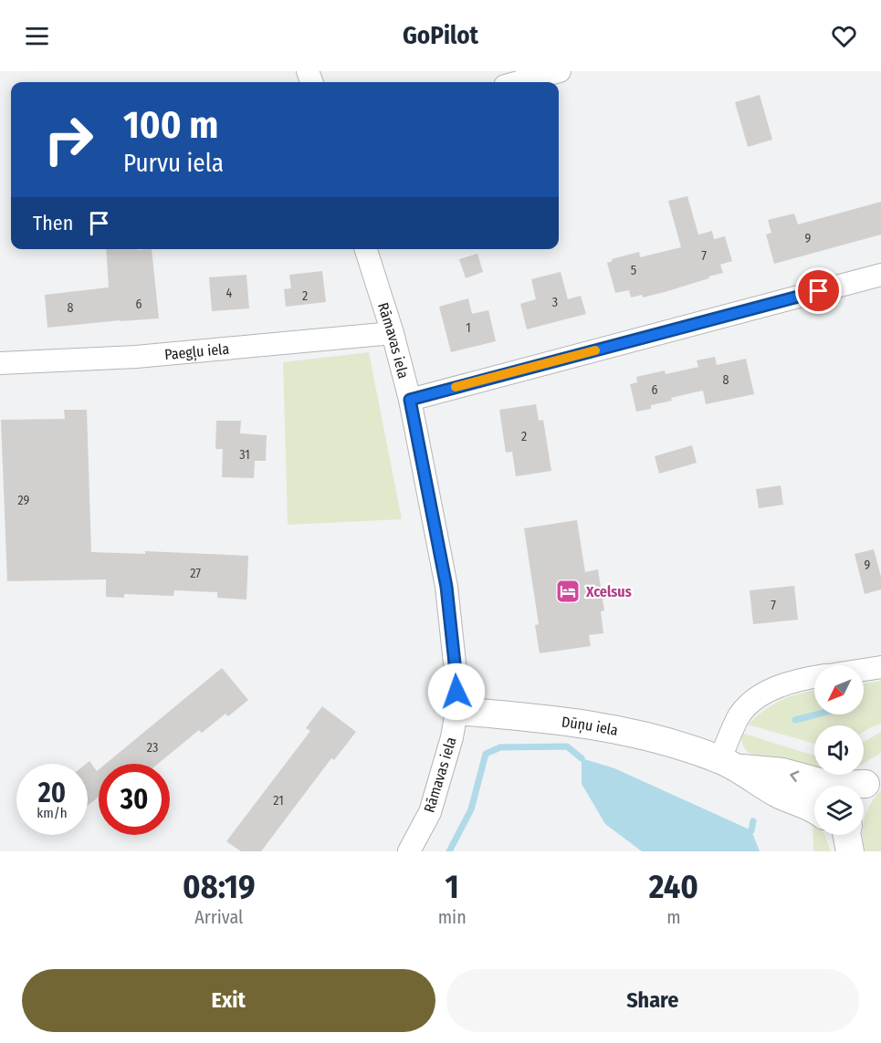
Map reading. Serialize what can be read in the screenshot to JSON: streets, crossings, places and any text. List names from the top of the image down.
{
  "streets": {
    "main road": ["Dūņu iela"],
    "street": ["Rāmavas iela", "Paegļu iela"]
  },
  "crossings": [
    ["Rāmavas iela", "Paegļu iela"],
    ["Rāmavas iela", "Dūņu iela"]
  ],
  "places": {
    "hotel": ["Xcelsus"]
  },
  "house_numbers": [
    "9",
    "7",
    "5",
    "4",
    "2",
    "3",
    "6",
    "8",
    "1",
    "8",
    "6",
    "2",
    "31",
    "29",
    "9",
    "27",
    "7",
    "23",
    "21"
  ],
  "north": "bottom left",
  "page": {
    "header": "GoPilot",
    "turn": ["100 m", "Purvu iela"],
    "then": "Then",
    "speed": "20 km/h",
    "limit": "30",
    "eta": [
      "08:19",
      "Arrival",
      "1",
      "min",
      "240",
      "m"
    ],
    "buttons": ["Exit", "Share"]
  }
}
